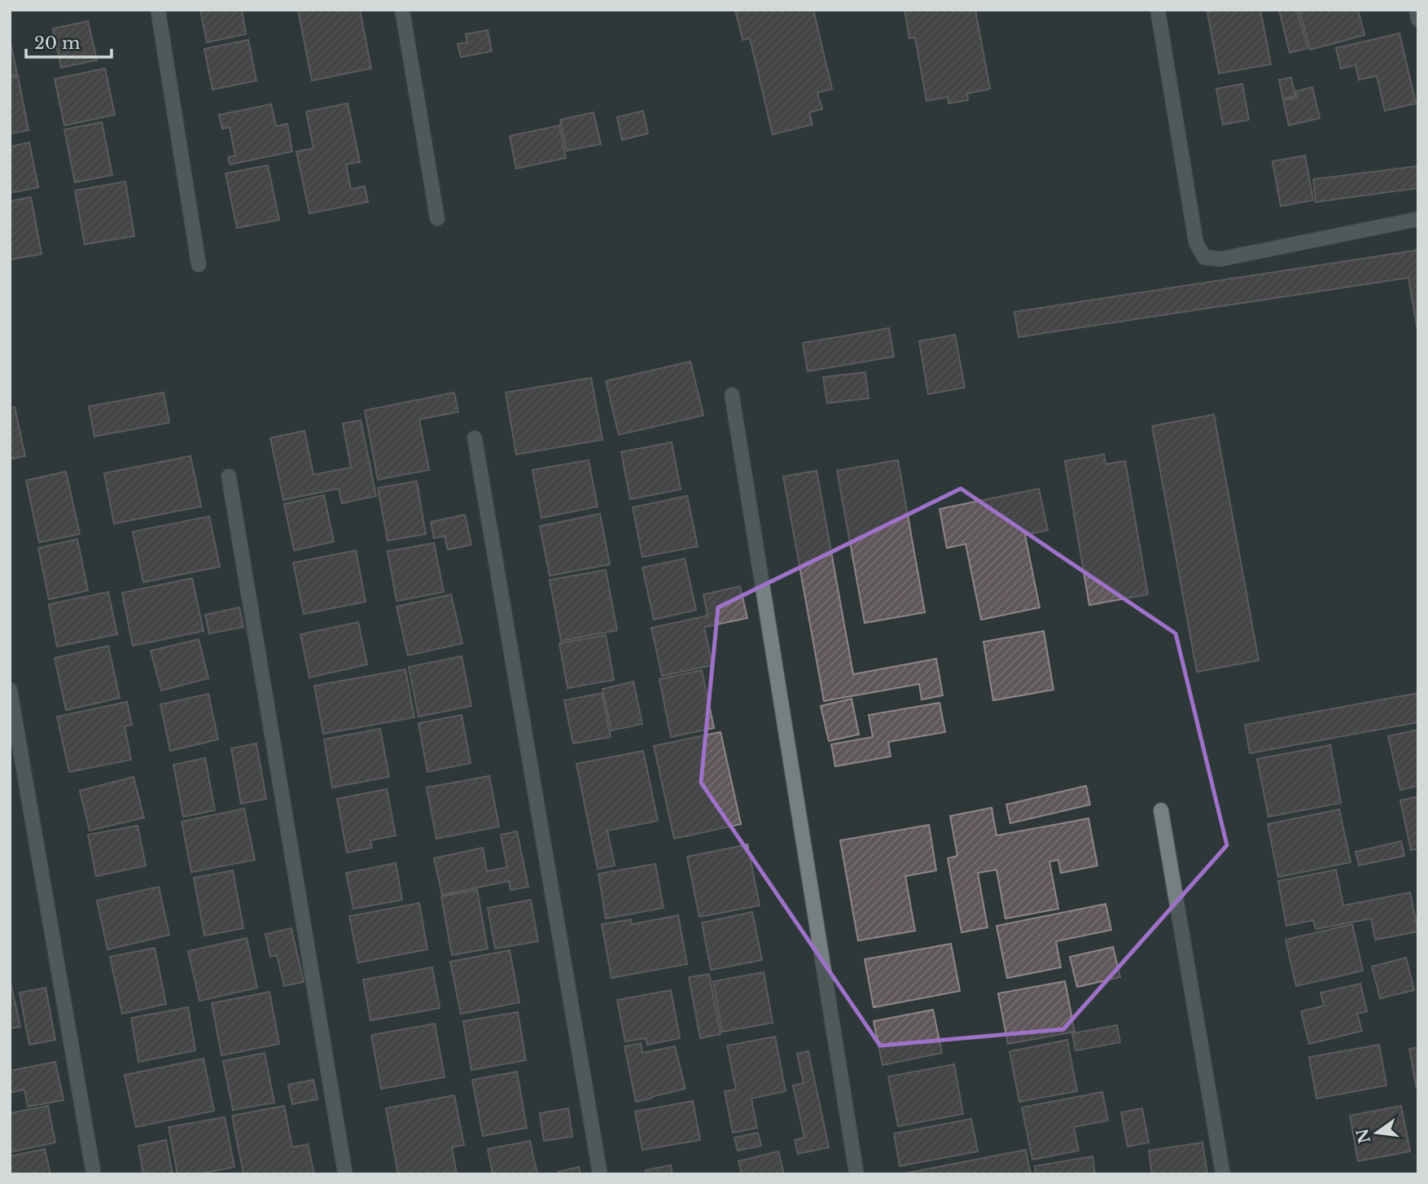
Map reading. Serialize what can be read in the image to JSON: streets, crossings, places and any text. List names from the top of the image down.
{
  "scale_bar": "20 m",
  "north": "left"
}
